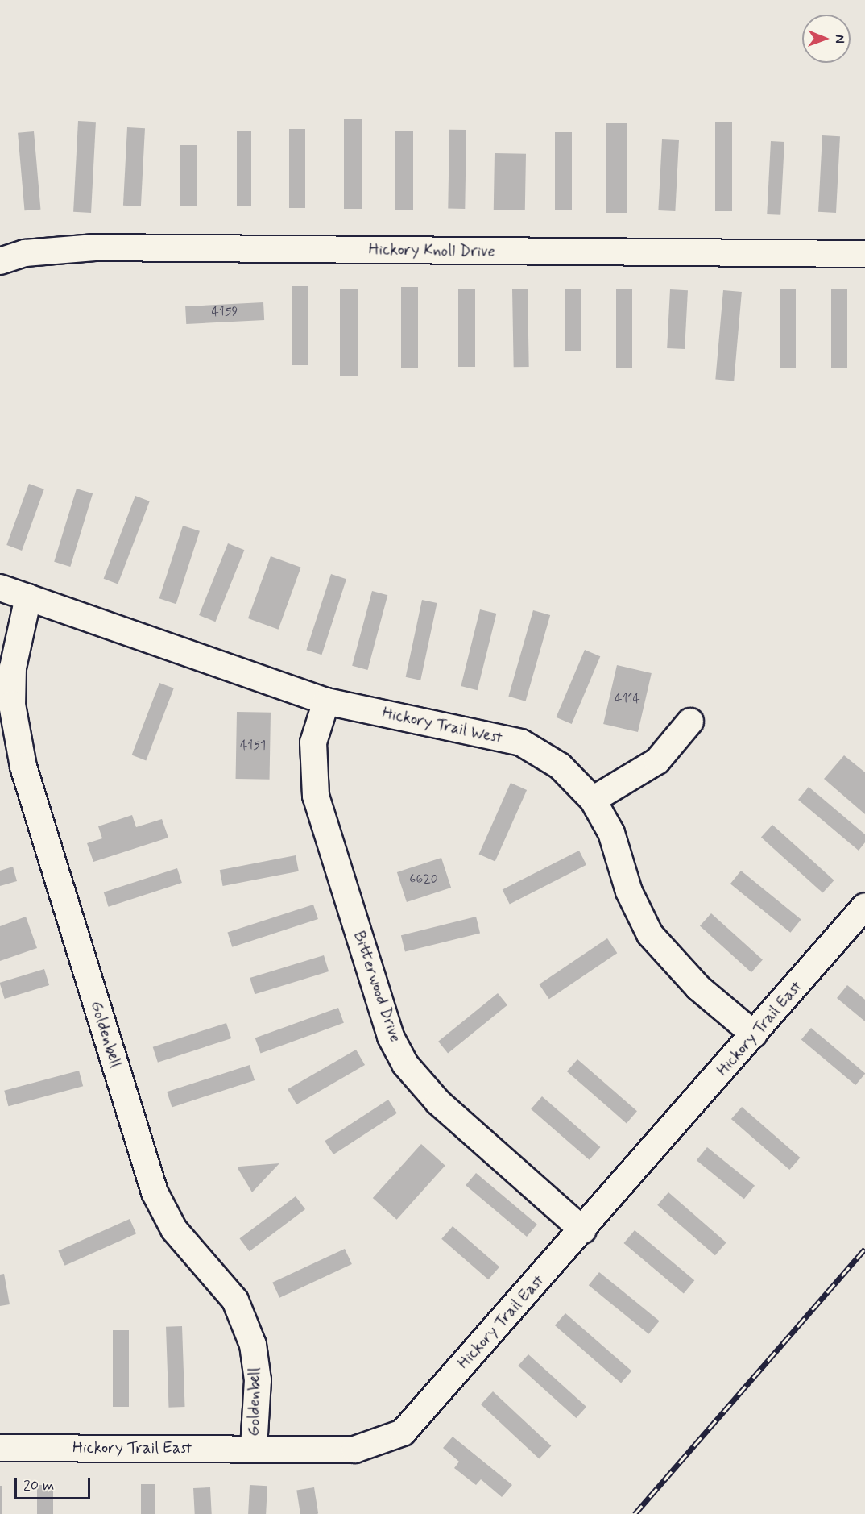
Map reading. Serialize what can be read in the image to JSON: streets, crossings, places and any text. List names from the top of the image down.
{
  "streets": {
    "street": [
      "Hickory Knoll Drive",
      "Hickory Trail West",
      "Bitterwood Drive",
      "Hickory Trail East",
      "Goldenbell"
    ]
  },
  "crossings": [
    ["Hickory Trail West", "Bitterwood Drive"],
    ["Hickory Trail West", "Hickory Trail East"],
    ["Hickory Trail West", "Goldenbell"],
    ["Bitterwood Drive", "Hickory Trail East"],
    ["Hickory Trail East", "Goldenbell"]
  ],
  "house_numbers": [
    "4159",
    "4114",
    "4151",
    "6620"
  ],
  "scale_bar": "20 m",
  "north": "right"
}
